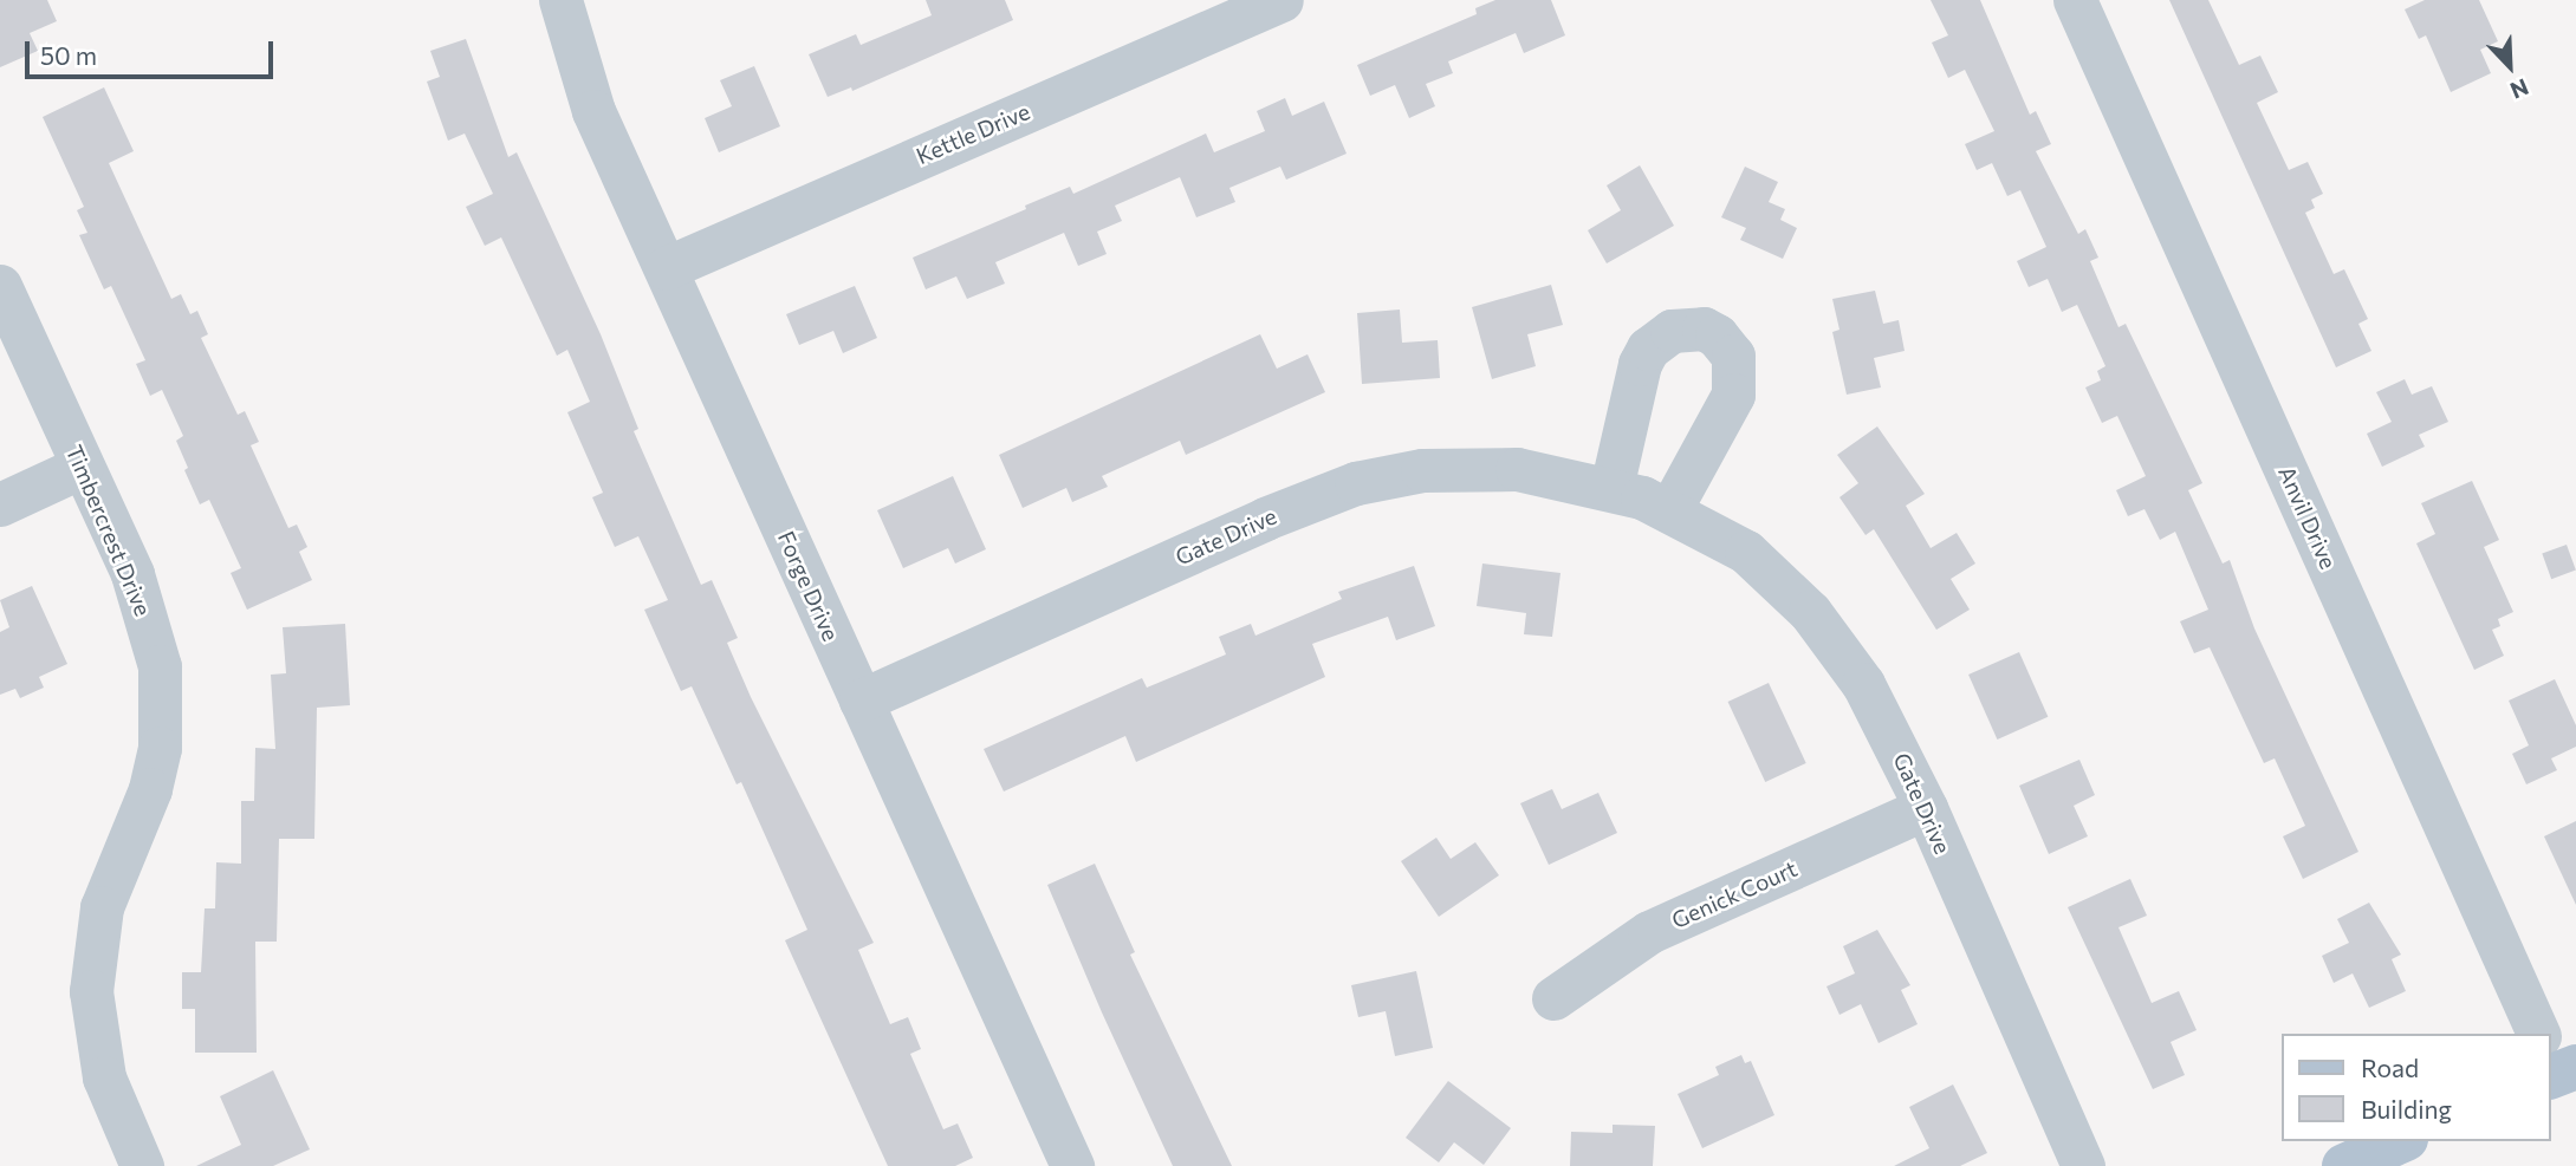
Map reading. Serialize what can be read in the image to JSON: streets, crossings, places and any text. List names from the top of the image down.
{
  "streets": {
    "street": [
      "Kettle Drive",
      "Anvil Drive",
      "Timbercrest Drive",
      "Gate Drive",
      "Forge Drive",
      "Genick Court"
    ]
  },
  "crossings": [
    ["Kettle Drive", "Forge Drive"],
    ["Gate Drive", "Forge Drive"],
    ["Gate Drive", "Genick Court"]
  ],
  "legend": ["Road", "Building"],
  "scale_bar": "50 m",
  "north": "bottom right"
}
